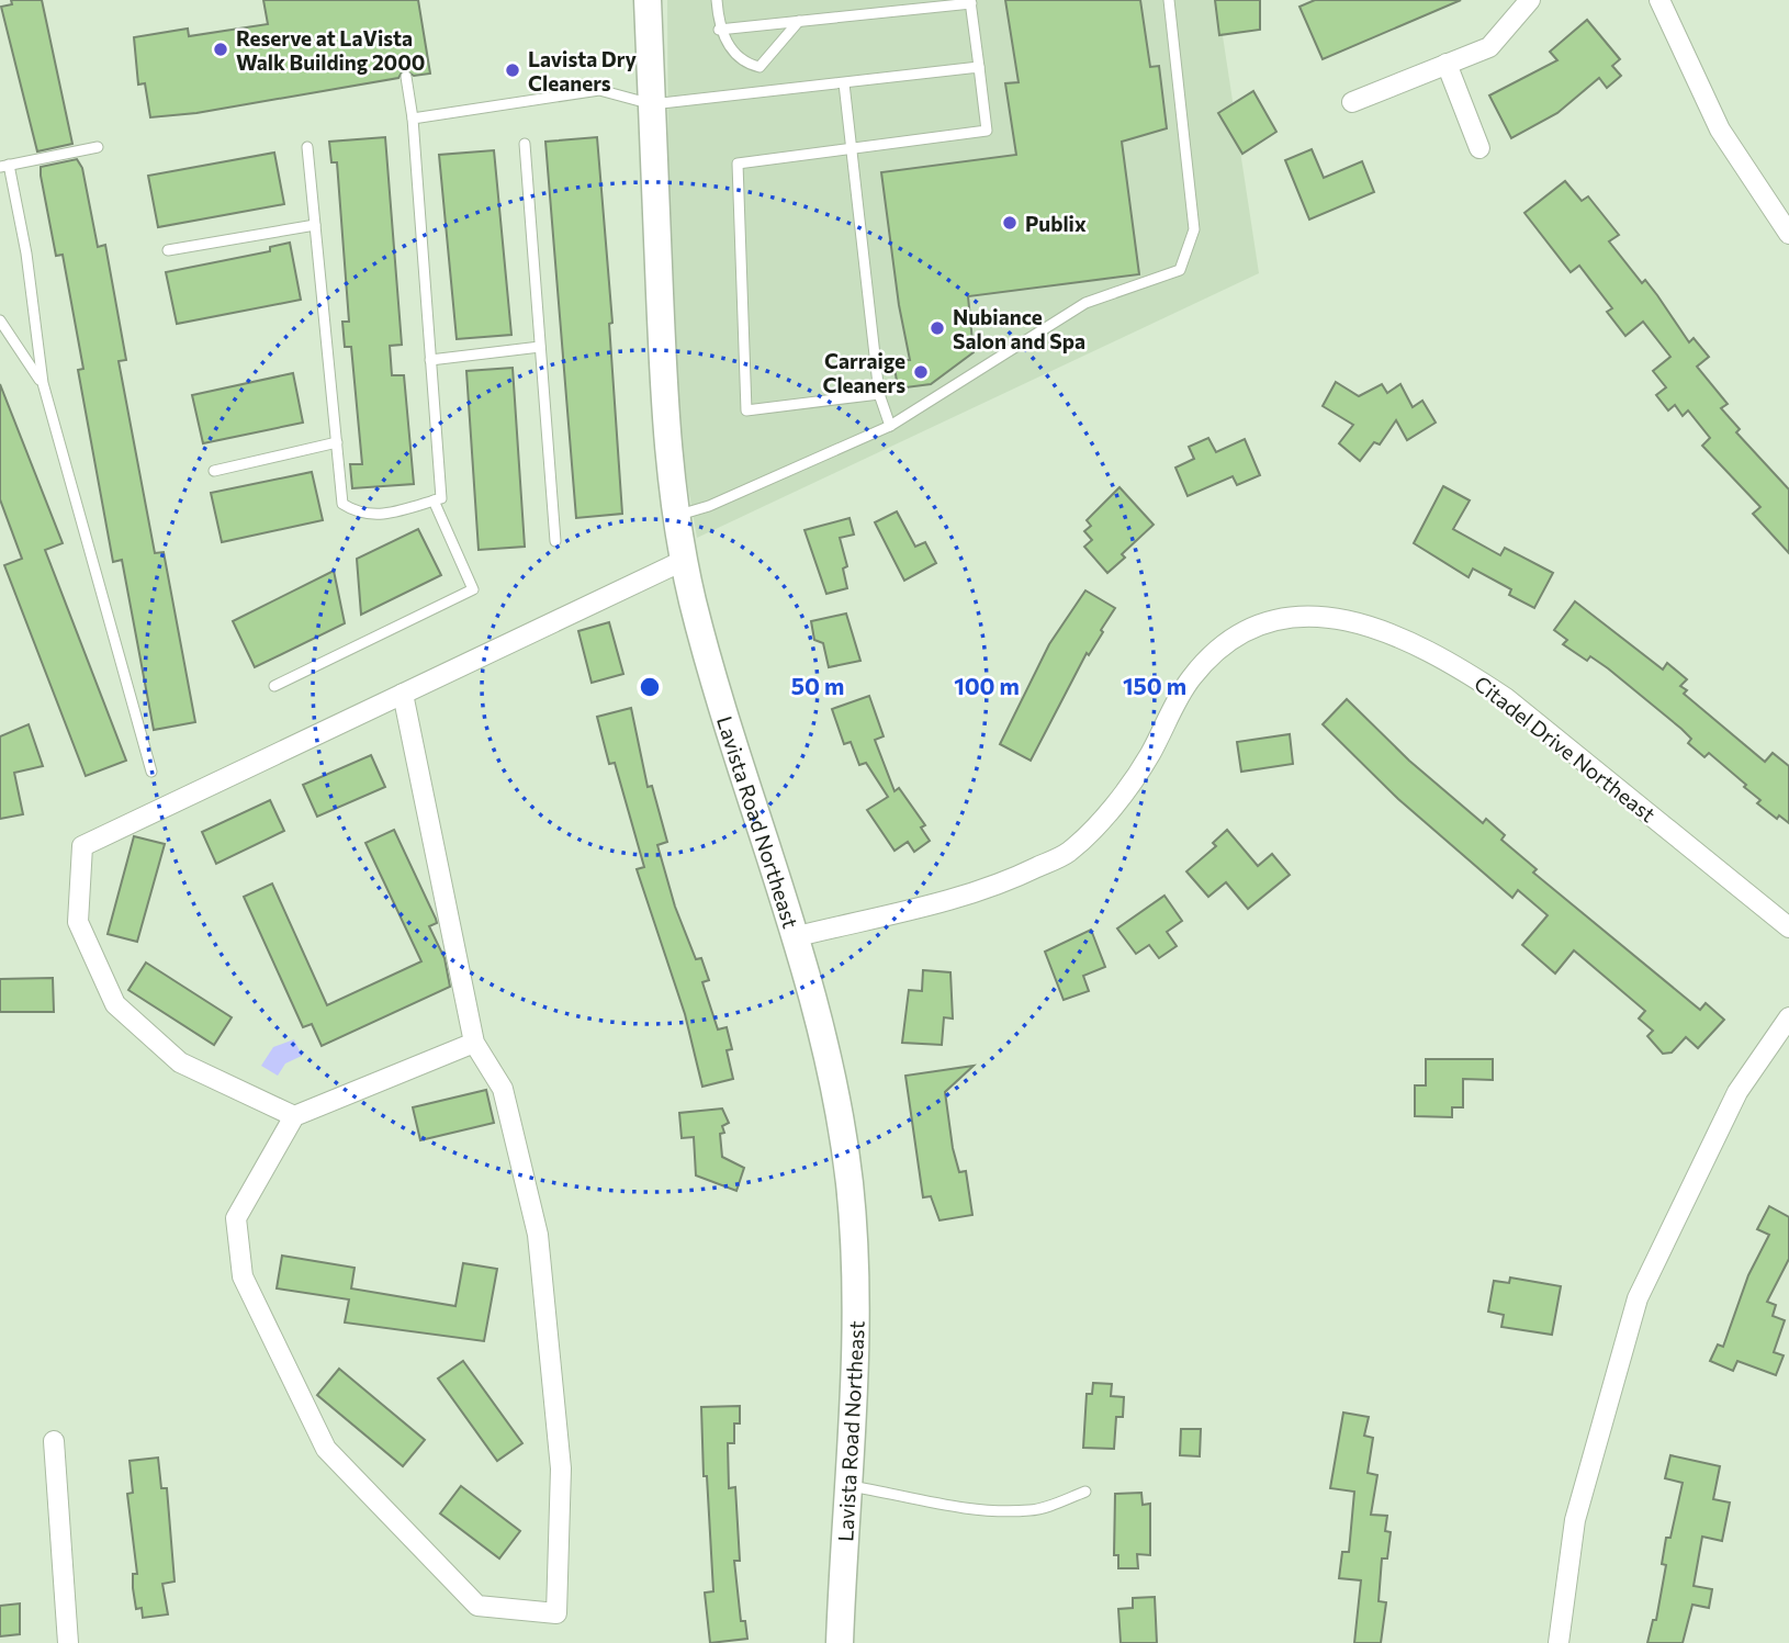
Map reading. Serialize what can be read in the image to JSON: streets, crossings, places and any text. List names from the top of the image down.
{
  "streets": {
    "main road": ["Lavista Road Northeast"],
    "street": ["Citadel Drive Northeast"]
  },
  "crossings": [
    ["Citadel Drive Northeast", "Lavista Road Northeast"]
  ],
  "places": [
    "Reserve at LaVista Walk Building 2000",
    "Lavista Dry Cleaners",
    "Publix",
    "Nubiance Salon and Spa",
    "Carraige Cleaners"
  ],
  "rings": ["50 m", "100 m", "150 m"]
}
